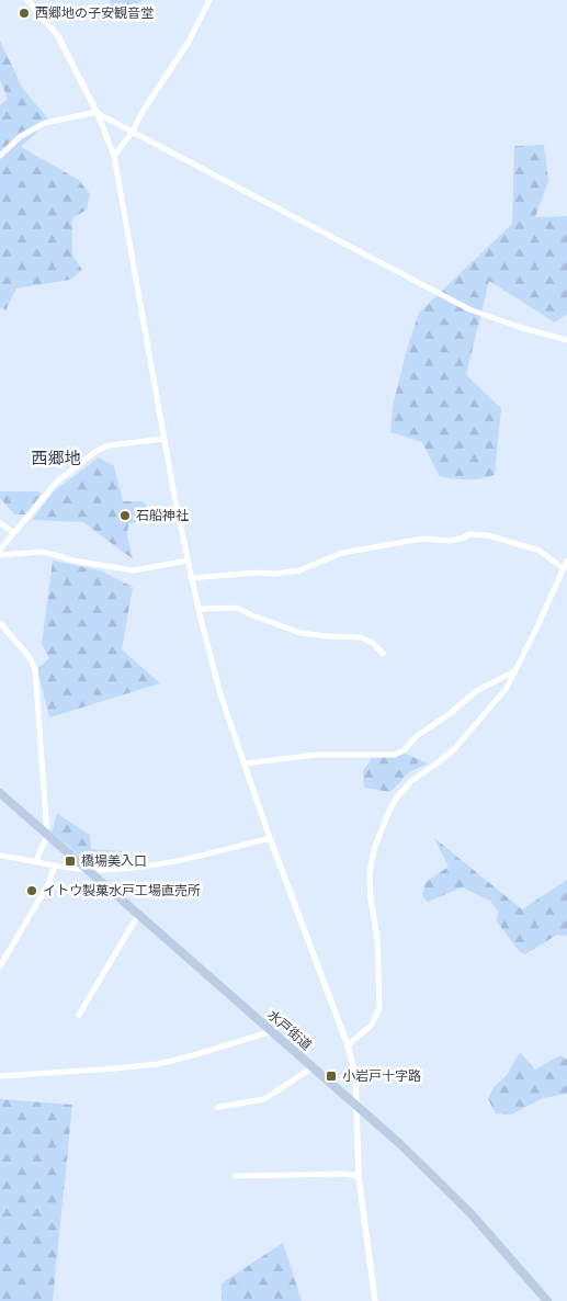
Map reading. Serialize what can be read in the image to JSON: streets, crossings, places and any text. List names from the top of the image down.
{
  "streets": {
    "highway": ["水戸街道"]
  },
  "districts": ["西郷地"],
  "places": {
    "other": ["西郷地の子安観音堂", "石船神社", "イトウ製菓水戸工場直売所"],
    "transit": ["橋場美入口", "小岩戸十字路"]
  }
}
